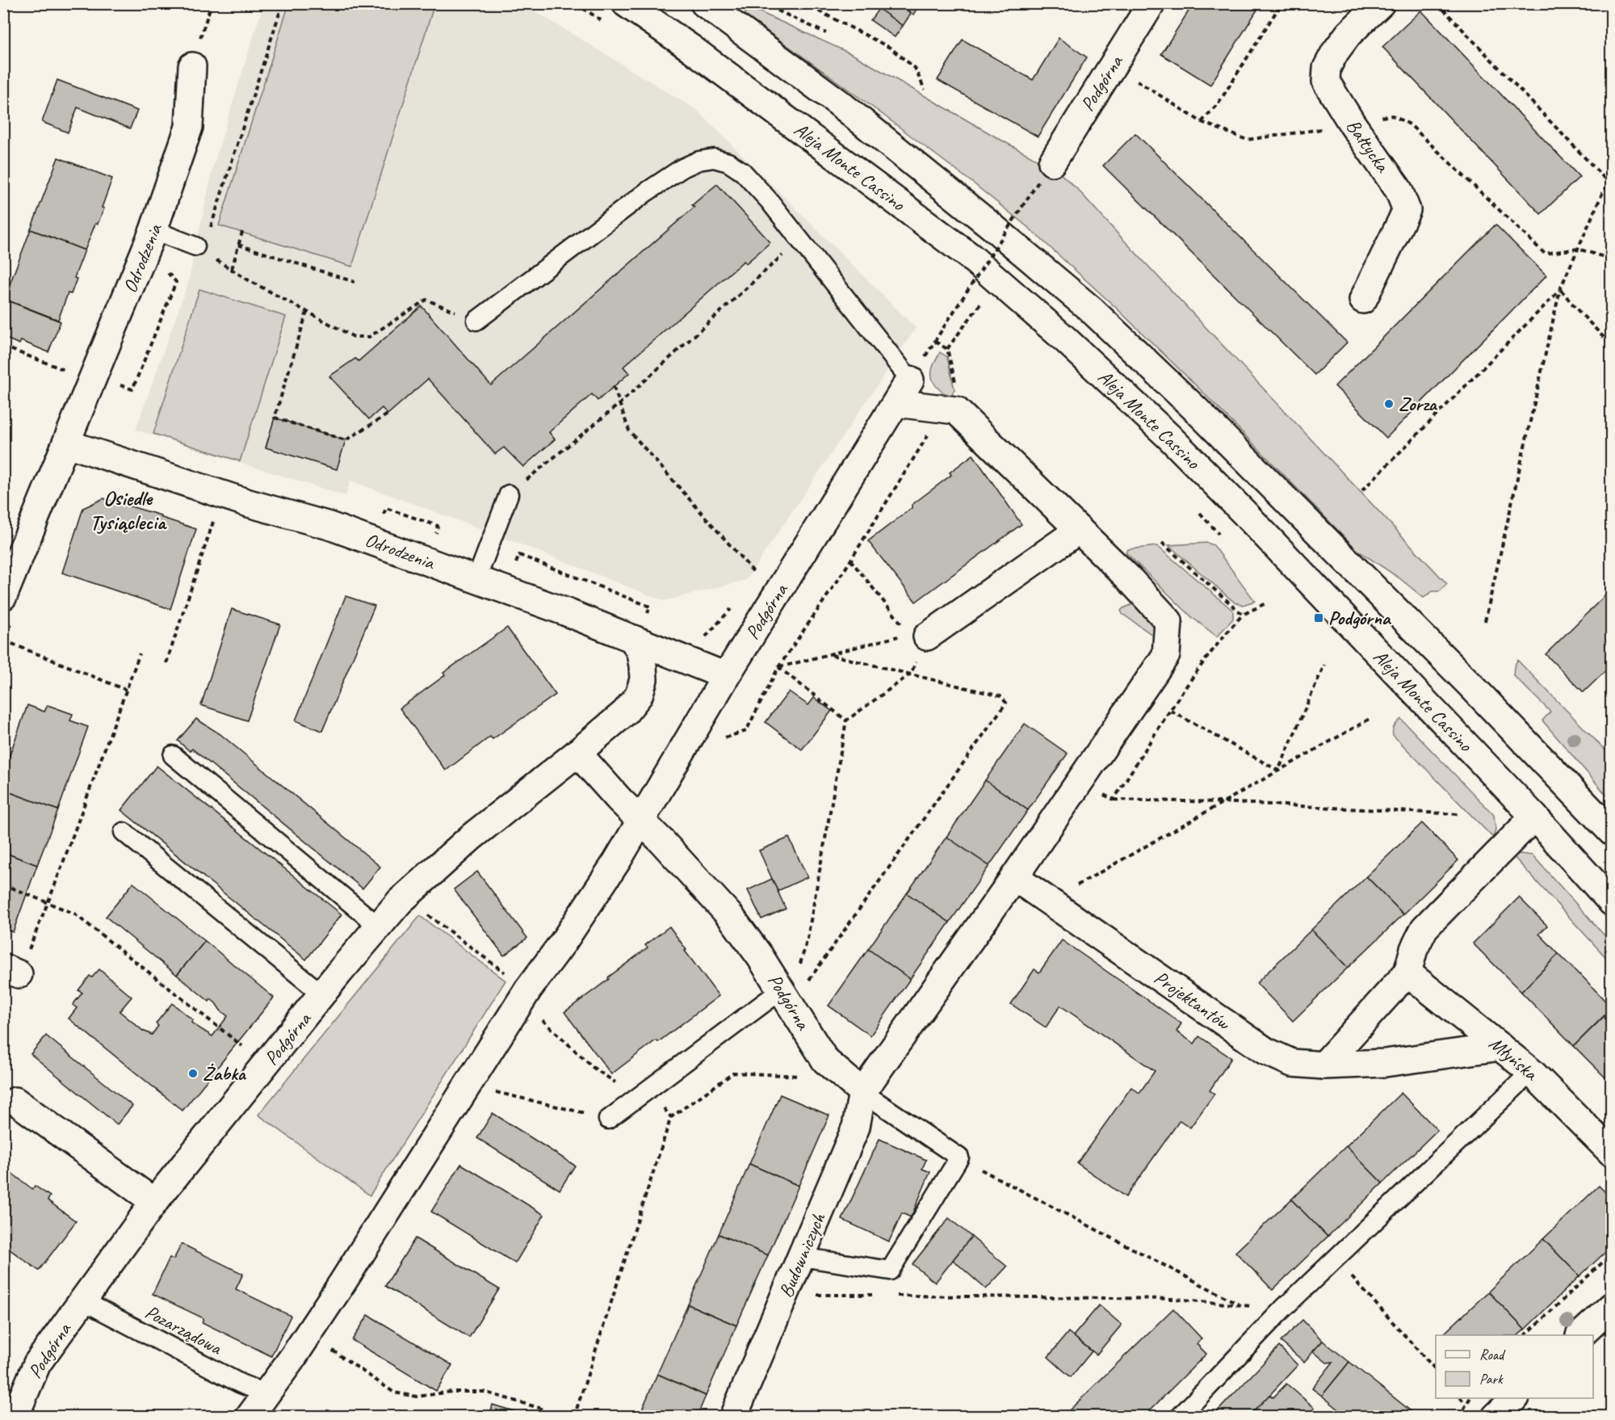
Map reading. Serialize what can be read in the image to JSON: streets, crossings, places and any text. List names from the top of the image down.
{
  "streets": {
    "street": [
      "Podgórna",
      "Bałtycka",
      "Aleja Monte Cassino",
      "Odrodzenia",
      "Projektantów",
      "Młyńska",
      "Budowniczych"
    ],
    "lane": ["Pozarządowa"]
  },
  "crossings": [
    ["Podgórna", "Odrodzenia"],
    ["Podgórna", "Budowniczych"],
    ["Podgórna", "Pozarządowa"],
    ["Projektantów", "Młyńska"]
  ],
  "districts": ["Osiedle Tysiąclecia"],
  "places": {
    "other": ["Zorza", "Żabka"],
    "transit": ["Podgórna"]
  },
  "legend": ["Road", "Park"]
}
